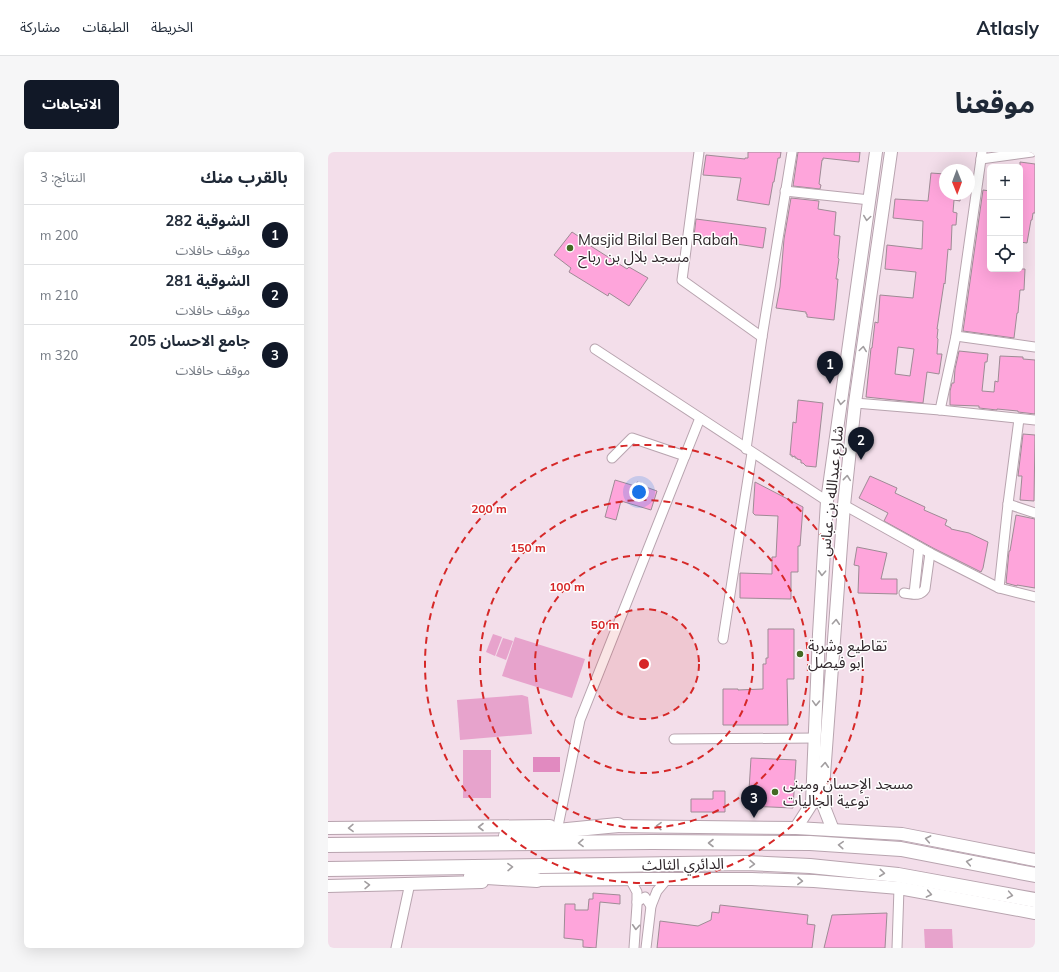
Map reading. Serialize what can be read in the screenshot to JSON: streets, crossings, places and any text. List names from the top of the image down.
{
  "streets": {
    "highway": ["الدائري الثالث"],
    "main road": ["شارع عبدالله بن عباس"]
  },
  "places": ["Masjid Bilal Ben Rabah مسجد بلال بن رباح", "تقاطيع وشربة ابو فيصل", "مسجد الإحسان ومبنى توعية الجاليات"],
  "north": "bottom",
  "page": {
    "header": "Atlasly",
    "nav": ["الخريطة", "الطبقات", "مشاركة"],
    "title": "موقعنا",
    "buttons": "الاتجاهات",
    "heading": ["بالقرب منك", "النتائج: 3"],
    "map_buttons": ["+", "−"],
    "list": [
      {
        "mark": "1",
        "name": "الشوقية 282",
        "note": "موقف حافلات",
        "value": "200 m"
      },
      {
        "mark": "2",
        "name": "الشوقية 281",
        "note": "موقف حافلات",
        "value": "210 m"
      },
      {
        "mark": "3",
        "name": "جامع الاحسان 205",
        "note": "موقف حافلات",
        "value": "320 m"
      }
    ],
    "pins": ["1", "2", "3"]
  },
  "rings": [
    "200 m",
    "150 m",
    "100 m",
    "50 m"
  ]
}
